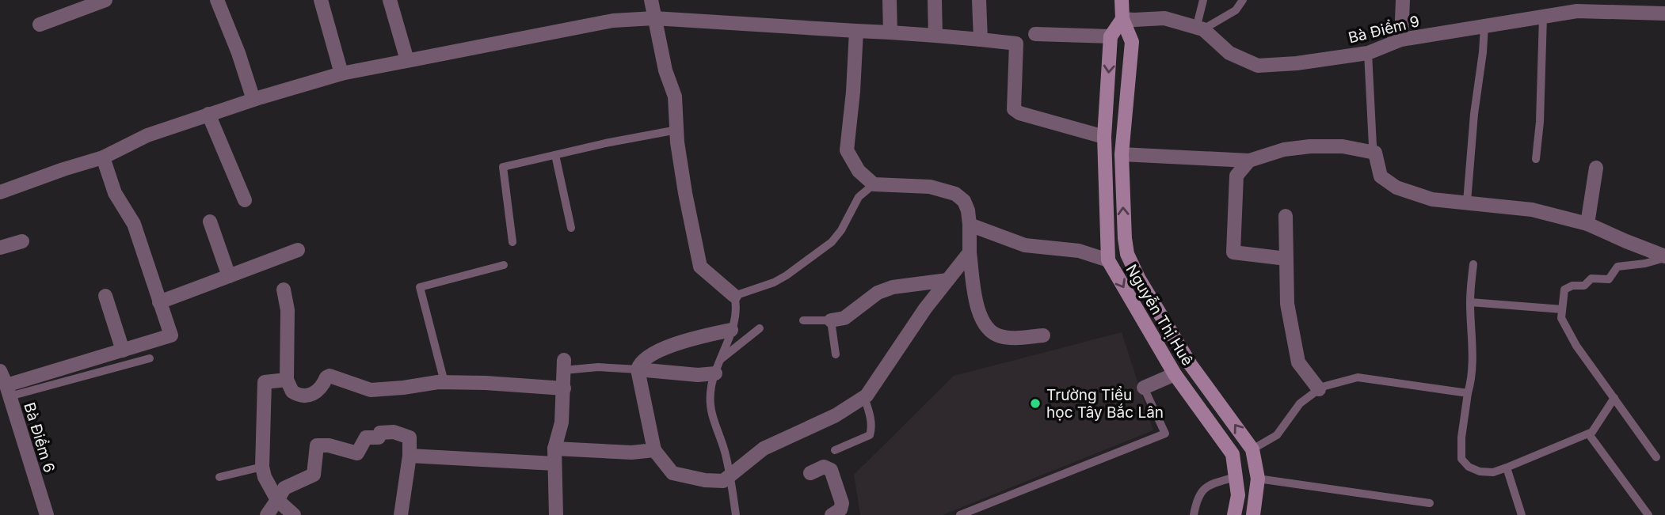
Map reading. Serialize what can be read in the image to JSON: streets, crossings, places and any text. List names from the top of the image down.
{
  "streets": {
    "street": ["Bà Điểm 9", "Nguyễn Thị Huê", "Bà Điểm 6"]
  },
  "crossings": [
    ["Bà Điểm 9", "Nguyễn Thị Huê"]
  ],
  "places": ["Trường Tiểu học Tây Bắc Lân"]
}
